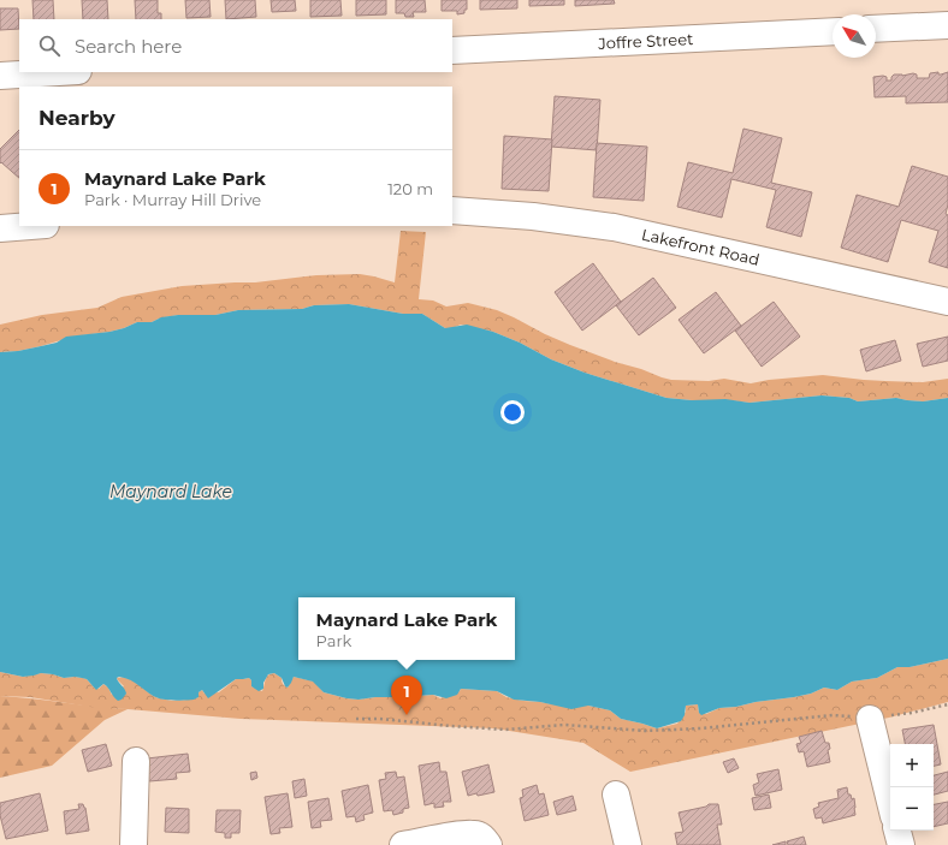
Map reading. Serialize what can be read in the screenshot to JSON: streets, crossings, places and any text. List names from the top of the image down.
{
  "streets": {
    "street": ["Joffre Street", "Lakefront Road"]
  },
  "water": ["Maynard Lake"],
  "north": "top left",
  "page": {
    "search": "Search here",
    "heading": "Nearby",
    "list": [
      {
        "mark": "1",
        "name": "Maynard Lake Park",
        "note": "Park · Murray Hill Drive",
        "value": "120 m"
      }
    ],
    "popup": ["Maynard Lake Park", "Park"],
    "pins": "1",
    "map_buttons": ["+", "−"]
  }
}
